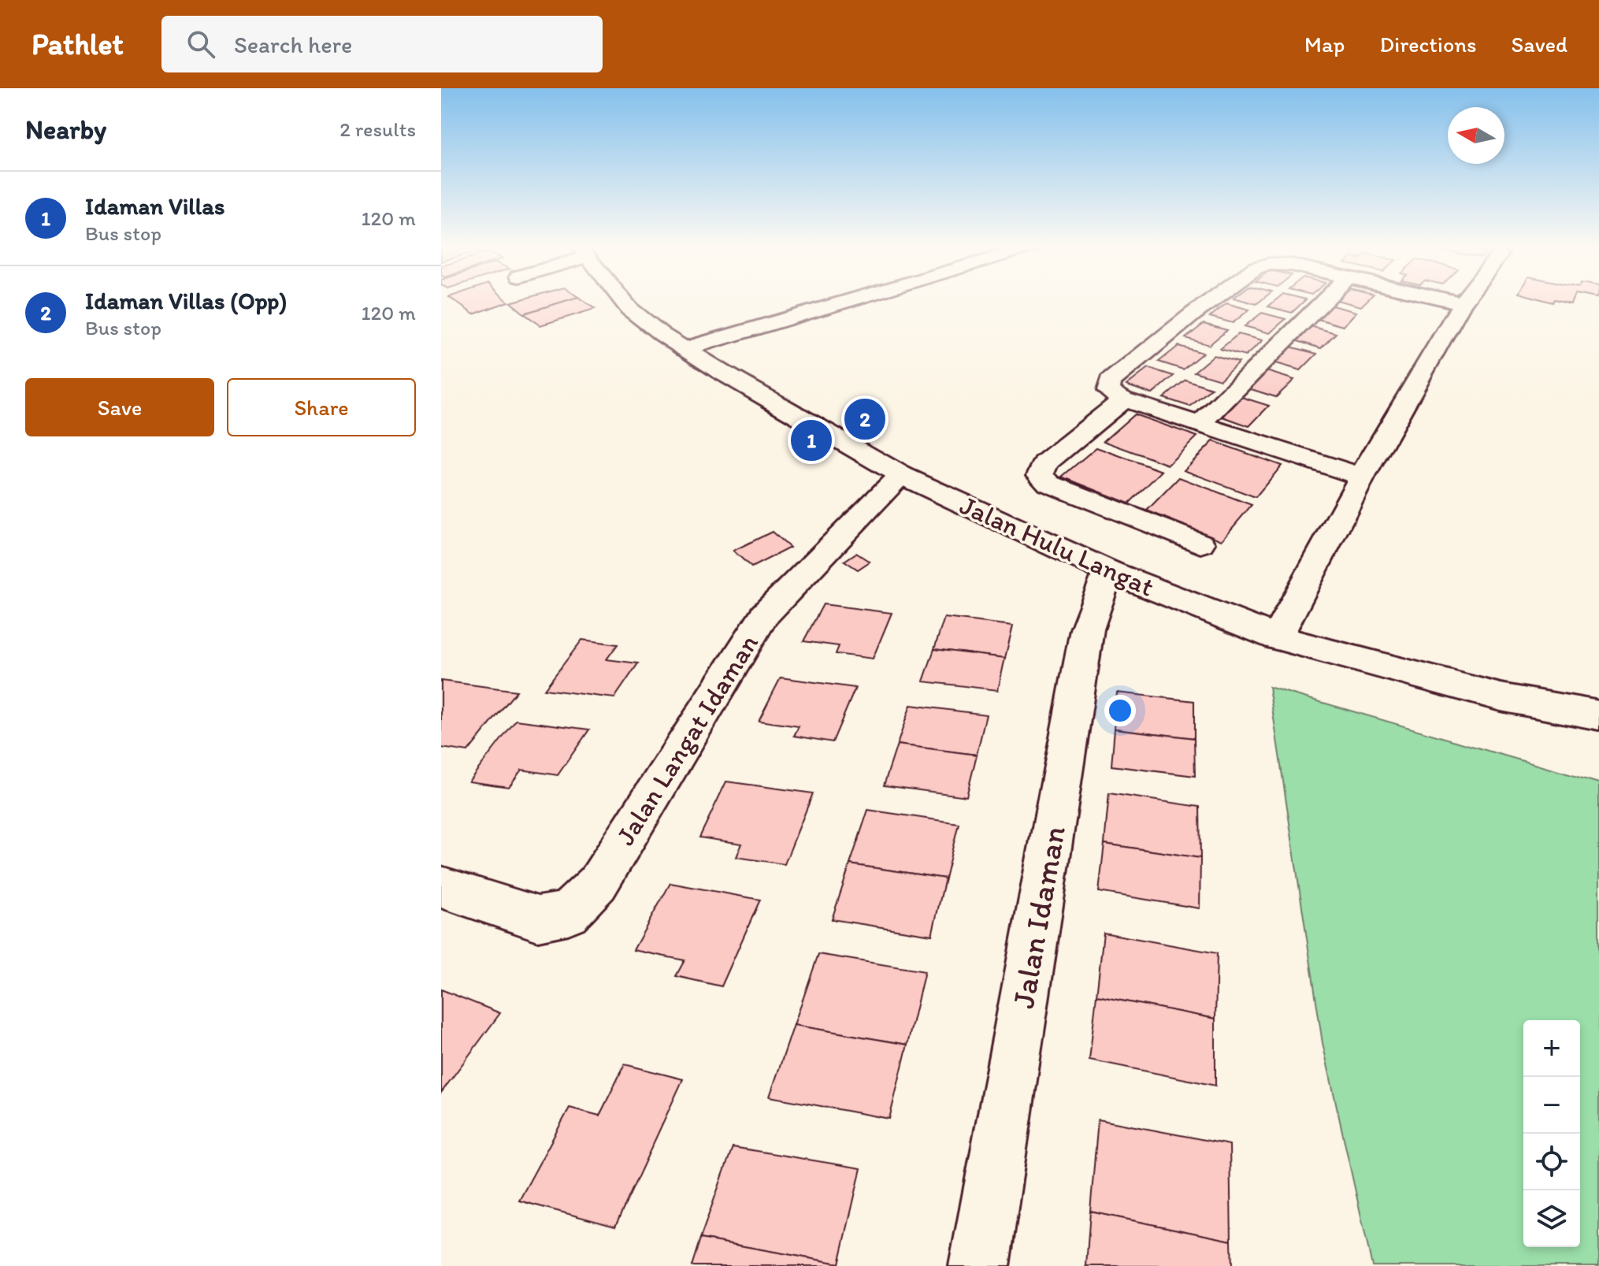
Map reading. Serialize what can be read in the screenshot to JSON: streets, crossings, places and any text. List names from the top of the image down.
{
  "streets": {
    "street": ["Jalan Hulu Langat", "Jalan Langat Idaman", "Jalan Idaman"]
  },
  "crossings": [
    ["Jalan Hulu Langat", "Jalan Langat Idaman"],
    ["Jalan Hulu Langat", "Jalan Idaman"]
  ],
  "north": "left",
  "page": {
    "header": "Pathlet",
    "search": "Search here",
    "nav": ["Map", "Directions", "Saved"],
    "heading": ["Nearby", "2 results"],
    "list": [
      {
        "mark": "1",
        "name": "Idaman Villas",
        "note": "Bus stop",
        "value": "120 m"
      },
      {
        "mark": "2",
        "name": "Idaman Villas (Opp)",
        "note": "Bus stop",
        "value": "120 m"
      }
    ],
    "buttons": ["Save", "Share"],
    "pins": ["2", "1"],
    "map_buttons": ["+", "−"]
  }
}
